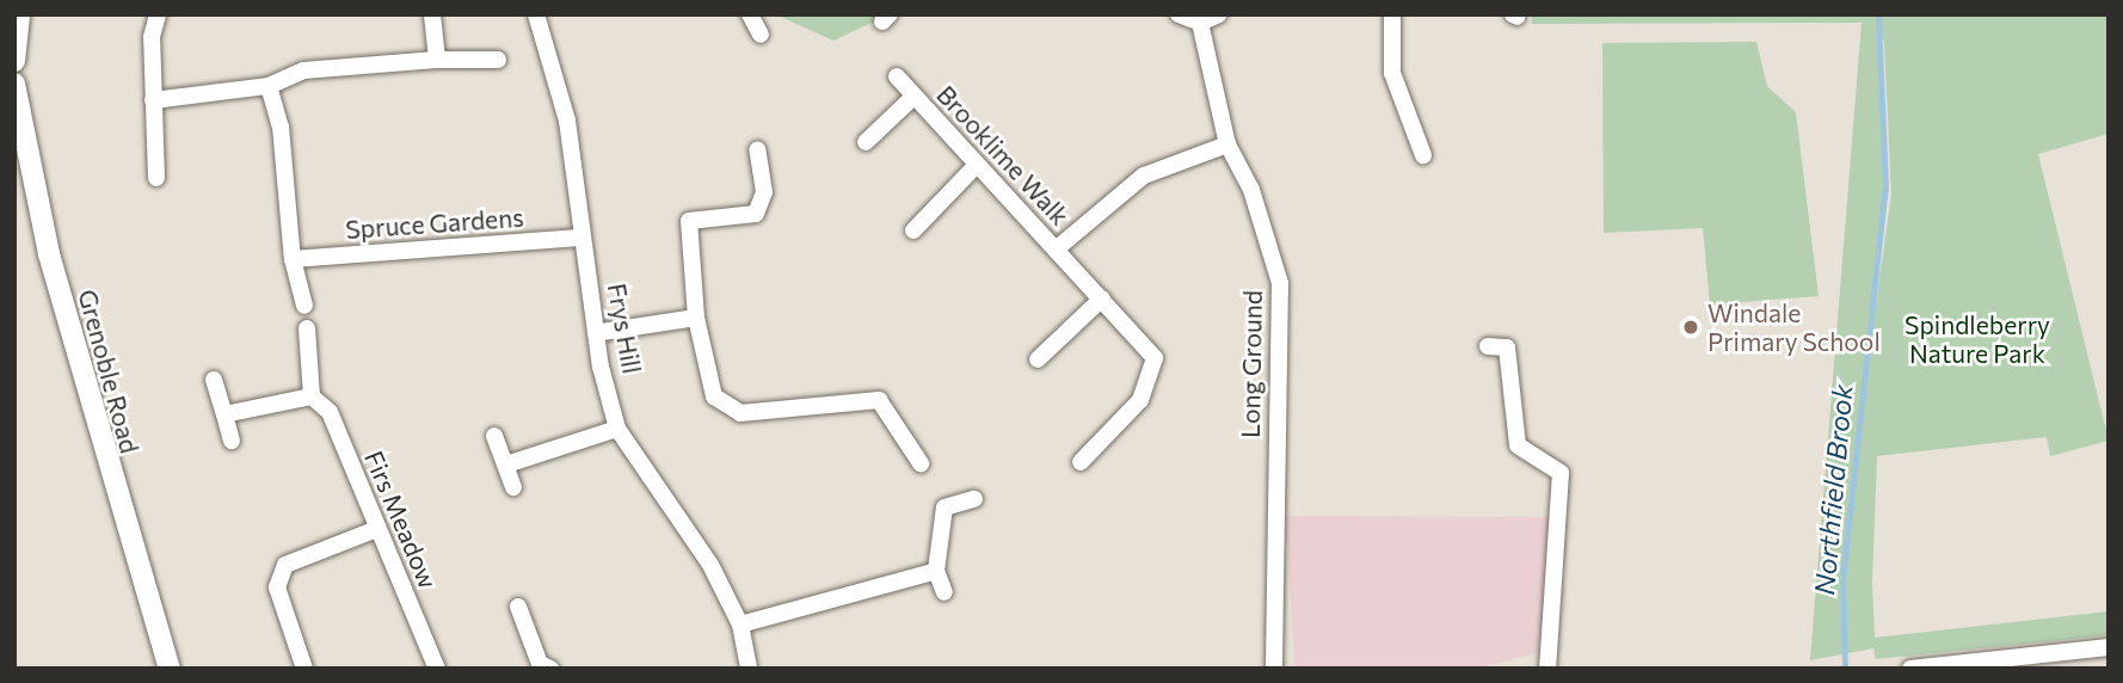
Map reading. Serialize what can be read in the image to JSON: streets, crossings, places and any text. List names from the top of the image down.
{
  "streets": {
    "street": [
      "Brooklime Walk",
      "Spruce Gardens",
      "Frys Hill",
      "Long Ground",
      "Grenoble Road",
      "Firs Meadow"
    ]
  },
  "crossings": [
    ["Spruce Gardens", "Frys Hill"]
  ],
  "water": ["Northfield Brook"],
  "parks": ["Spindleberry Nature Park"],
  "places": ["Windale Primary School"]
}
